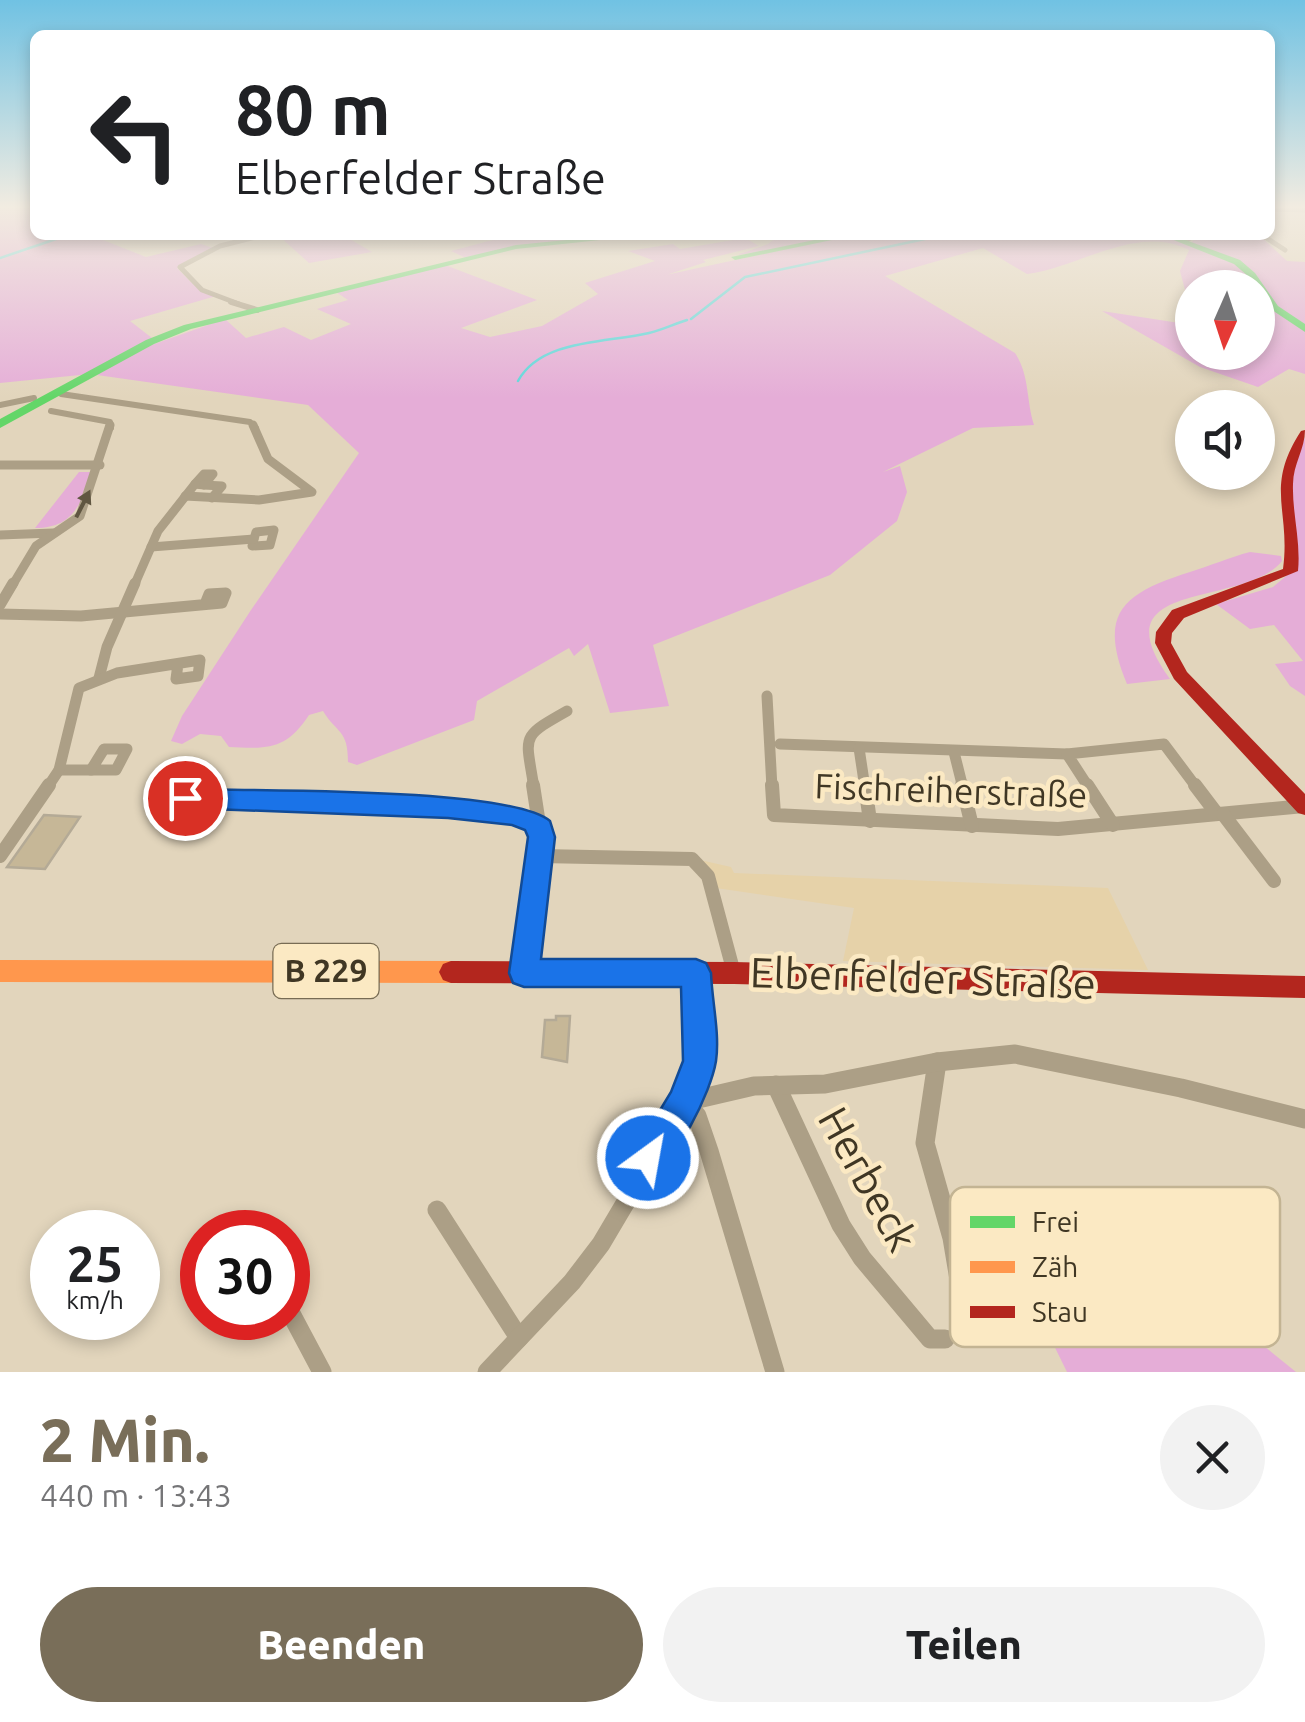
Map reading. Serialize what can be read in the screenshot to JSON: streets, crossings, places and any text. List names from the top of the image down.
{
  "streets": {
    "main road": ["B 229", "Elberfelder Straße"],
    "street": ["Fischreiherstraße", "Herbeck"]
  },
  "legend": ["Frei", "Zäh", "Stau"],
  "north": "bottom",
  "page": {
    "turn": ["80 m", "Elberfelder Straße"],
    "speed": "25 km/h",
    "limit": "30",
    "heading": ["2 Min.", "440 m · 13:43"],
    "buttons": ["Beenden", "Teilen"]
  }
}
